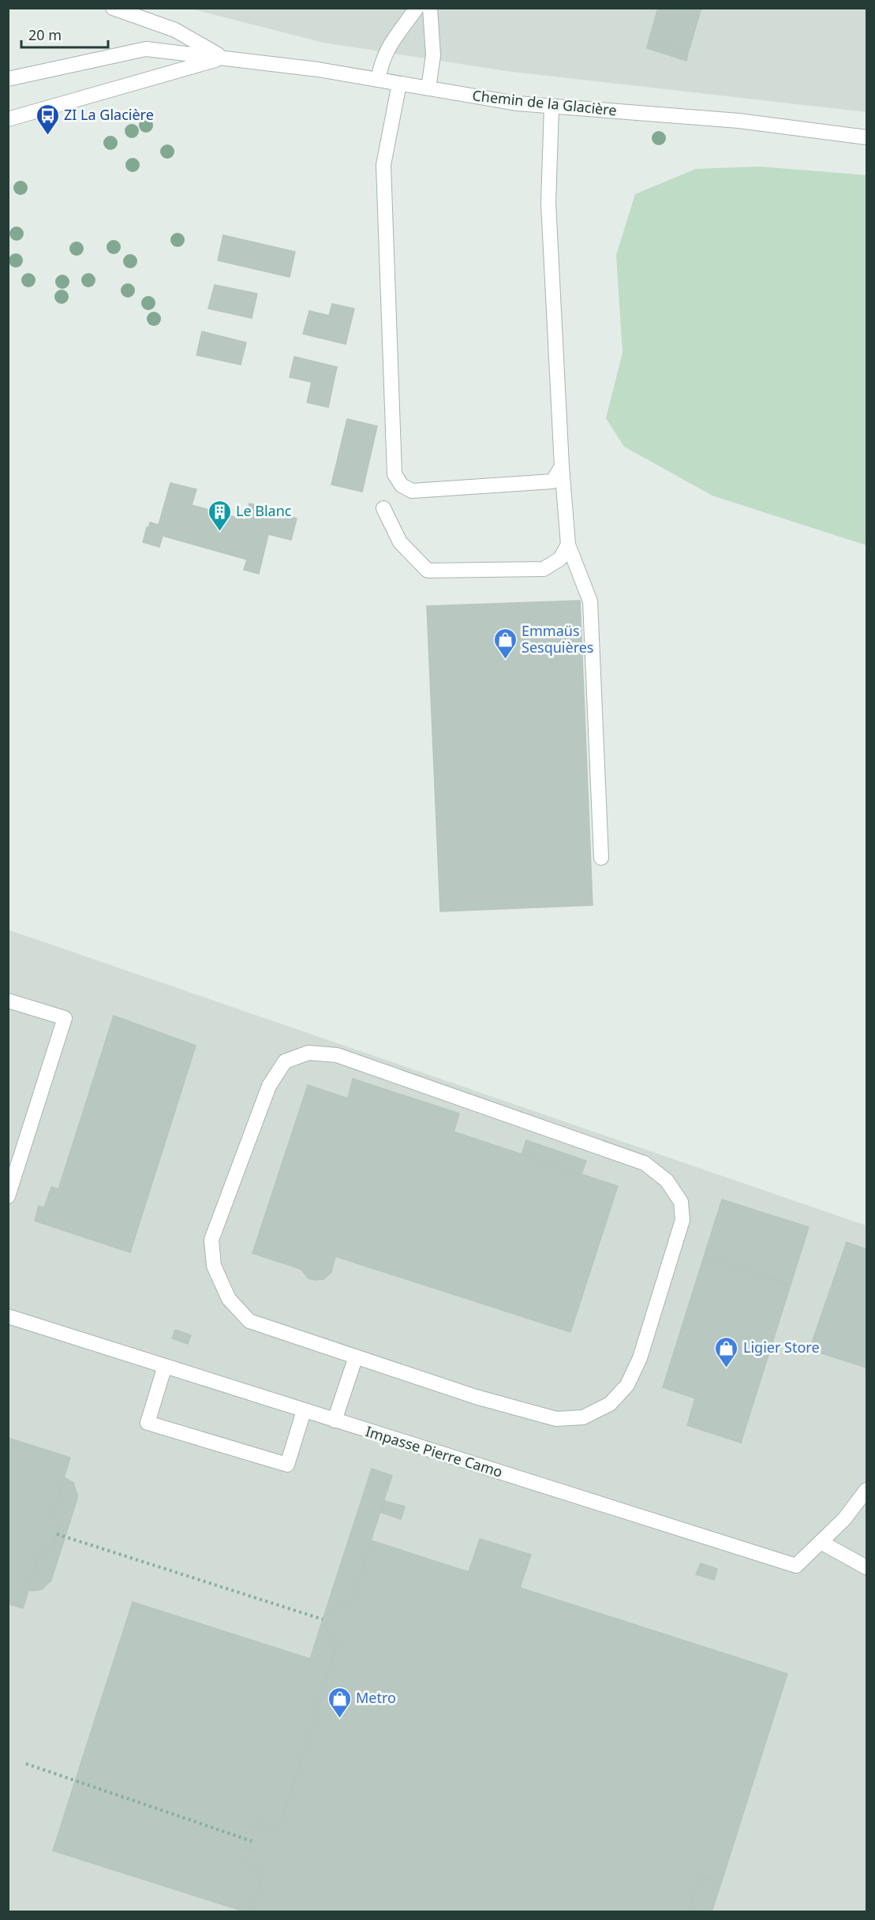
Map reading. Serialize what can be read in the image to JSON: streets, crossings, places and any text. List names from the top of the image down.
{
  "streets": {
    "street": ["Chemin de la Glacière", "Impasse Pierre Camo"]
  },
  "places": {
    "bus stop": ["ZI La Glacière"],
    "building": ["Le Blanc"],
    "shop": ["Emmaüs Sesquières", "Ligier Store", "Metro"]
  },
  "scale_bar": "20 m"
}
